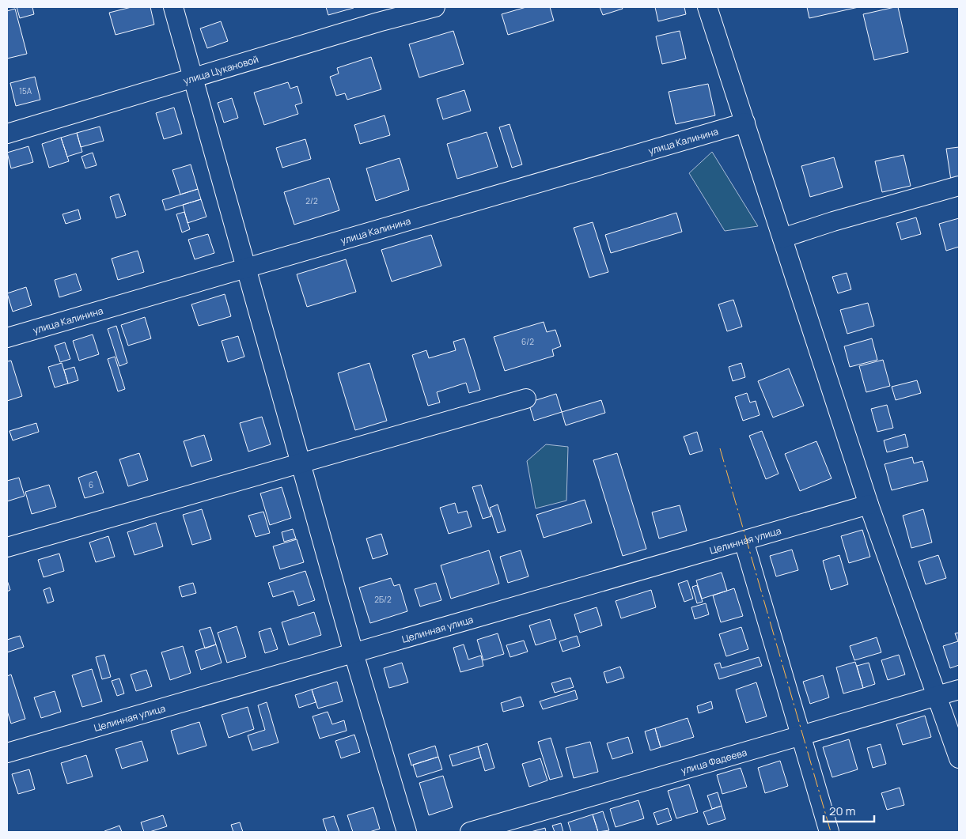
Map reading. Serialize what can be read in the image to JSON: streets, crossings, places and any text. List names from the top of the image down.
{
  "streets": {
    "street": [
      "улица Цукановой",
      "улица Калинина",
      "Целинная улица",
      "улица Фадеева"
    ]
  },
  "house_numbers": [
    "15А",
    "2/2",
    "6/2",
    "6",
    "2Б/2"
  ],
  "scale_bar": "20 m"
}
